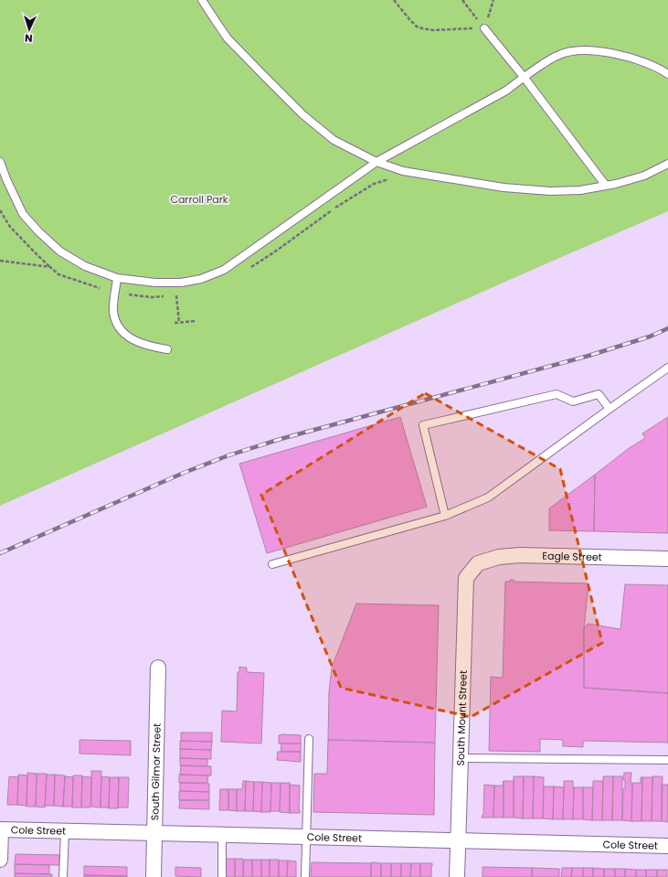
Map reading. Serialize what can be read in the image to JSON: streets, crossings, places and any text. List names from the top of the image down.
{
  "streets": {
    "street": [
      "Eagle Street",
      "South Mount Street",
      "South Gilmor Street",
      "Cole Street"
    ]
  },
  "crossings": [
    ["Eagle Street", "South Mount Street"],
    ["South Mount Street", "Cole Street"],
    ["South Gilmor Street", "Cole Street"]
  ],
  "parks": ["Carroll Park"],
  "north": "bottom"
}
